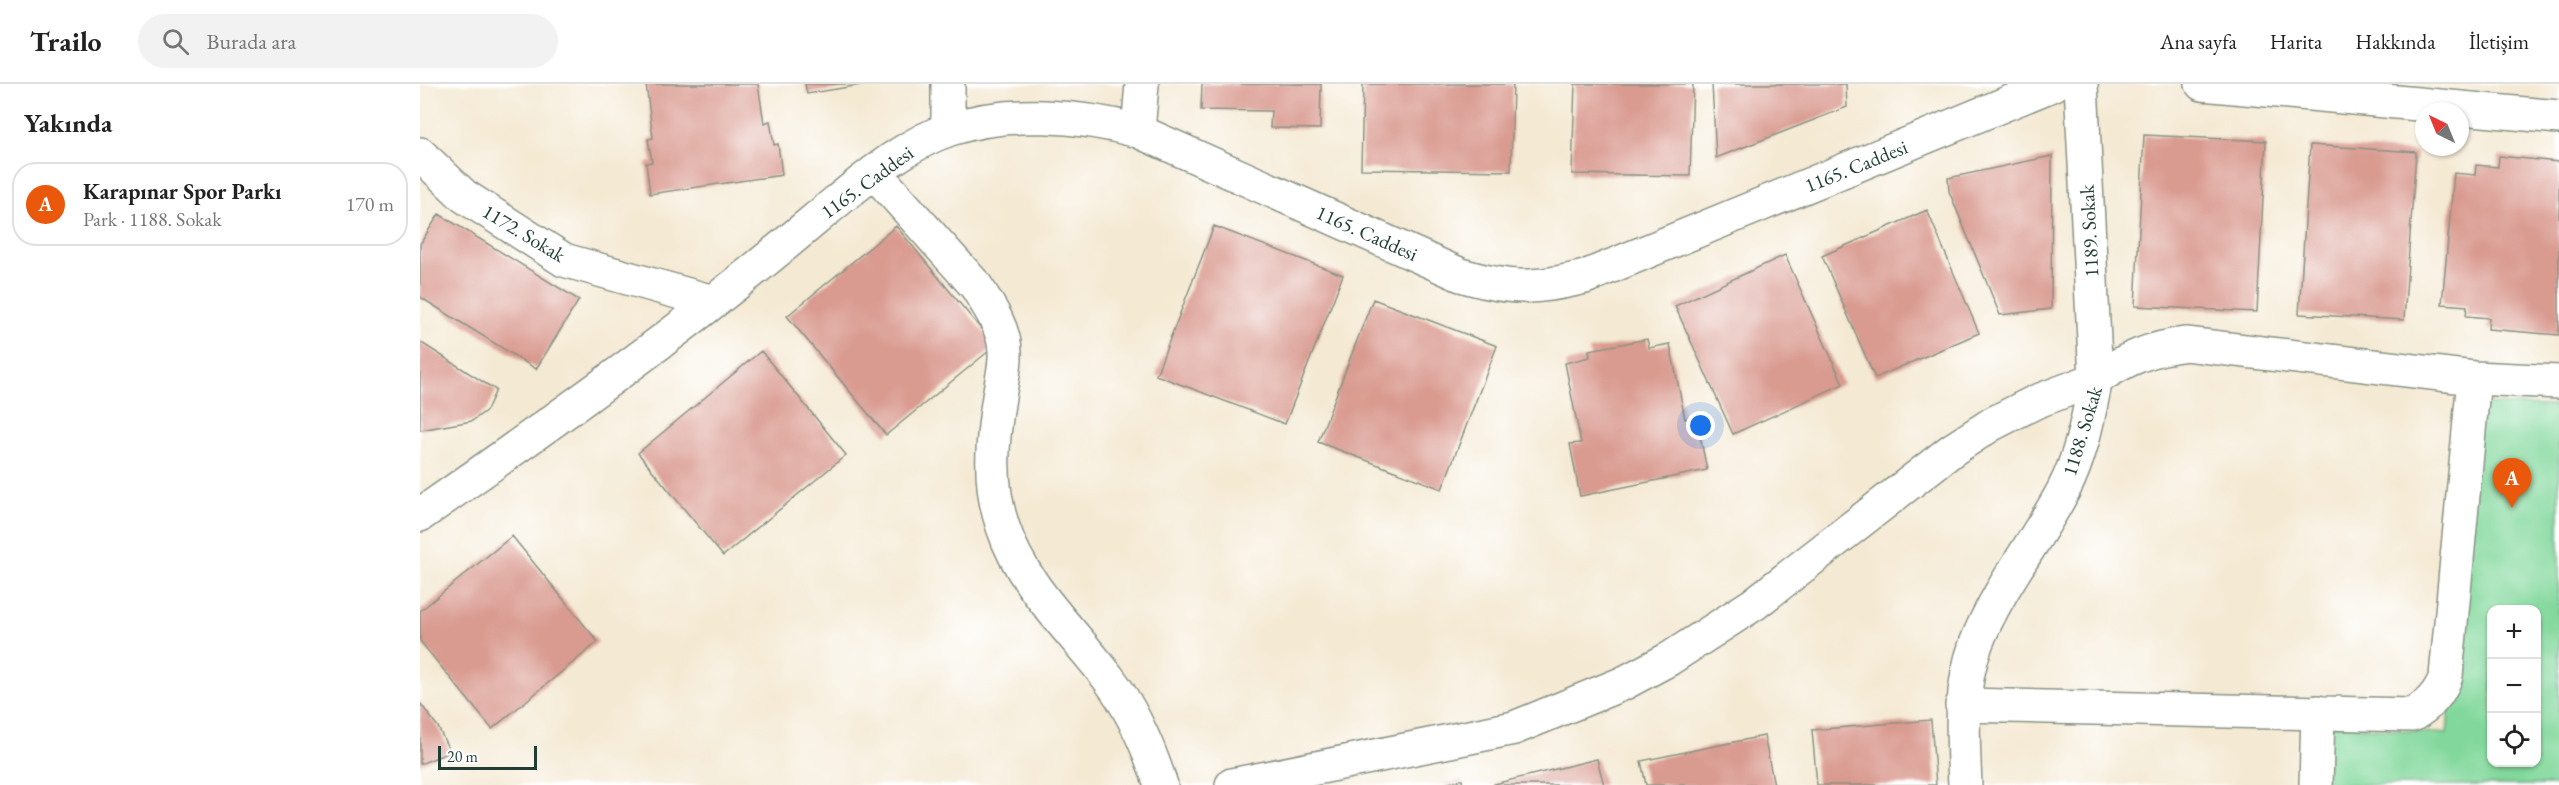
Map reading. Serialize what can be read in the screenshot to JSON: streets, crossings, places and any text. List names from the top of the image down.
{
  "streets": {
    "street": [
      "1165. Caddesi",
      "1189. Sokak",
      "1172. Sokak",
      "1188. Sokak"
    ]
  },
  "crossings": [
    ["1165. Caddesi", "1172. Sokak"],
    ["1189. Sokak", "1188. Sokak"]
  ],
  "scale_bar": "20 m",
  "north": "top left",
  "page": {
    "header": "Trailo",
    "search": "Burada ara",
    "nav": [
      "Ana sayfa",
      "Harita",
      "Hakkında",
      "İletişim"
    ],
    "heading": "Yakında",
    "list": [
      {
        "mark": "A",
        "name": "Karapınar Spor Parkı",
        "note": "Park · 1188. Sokak",
        "value": "170 m"
      }
    ],
    "pins": "A",
    "map_buttons": ["+", "−"],
    "scale": "20 m"
  }
}
